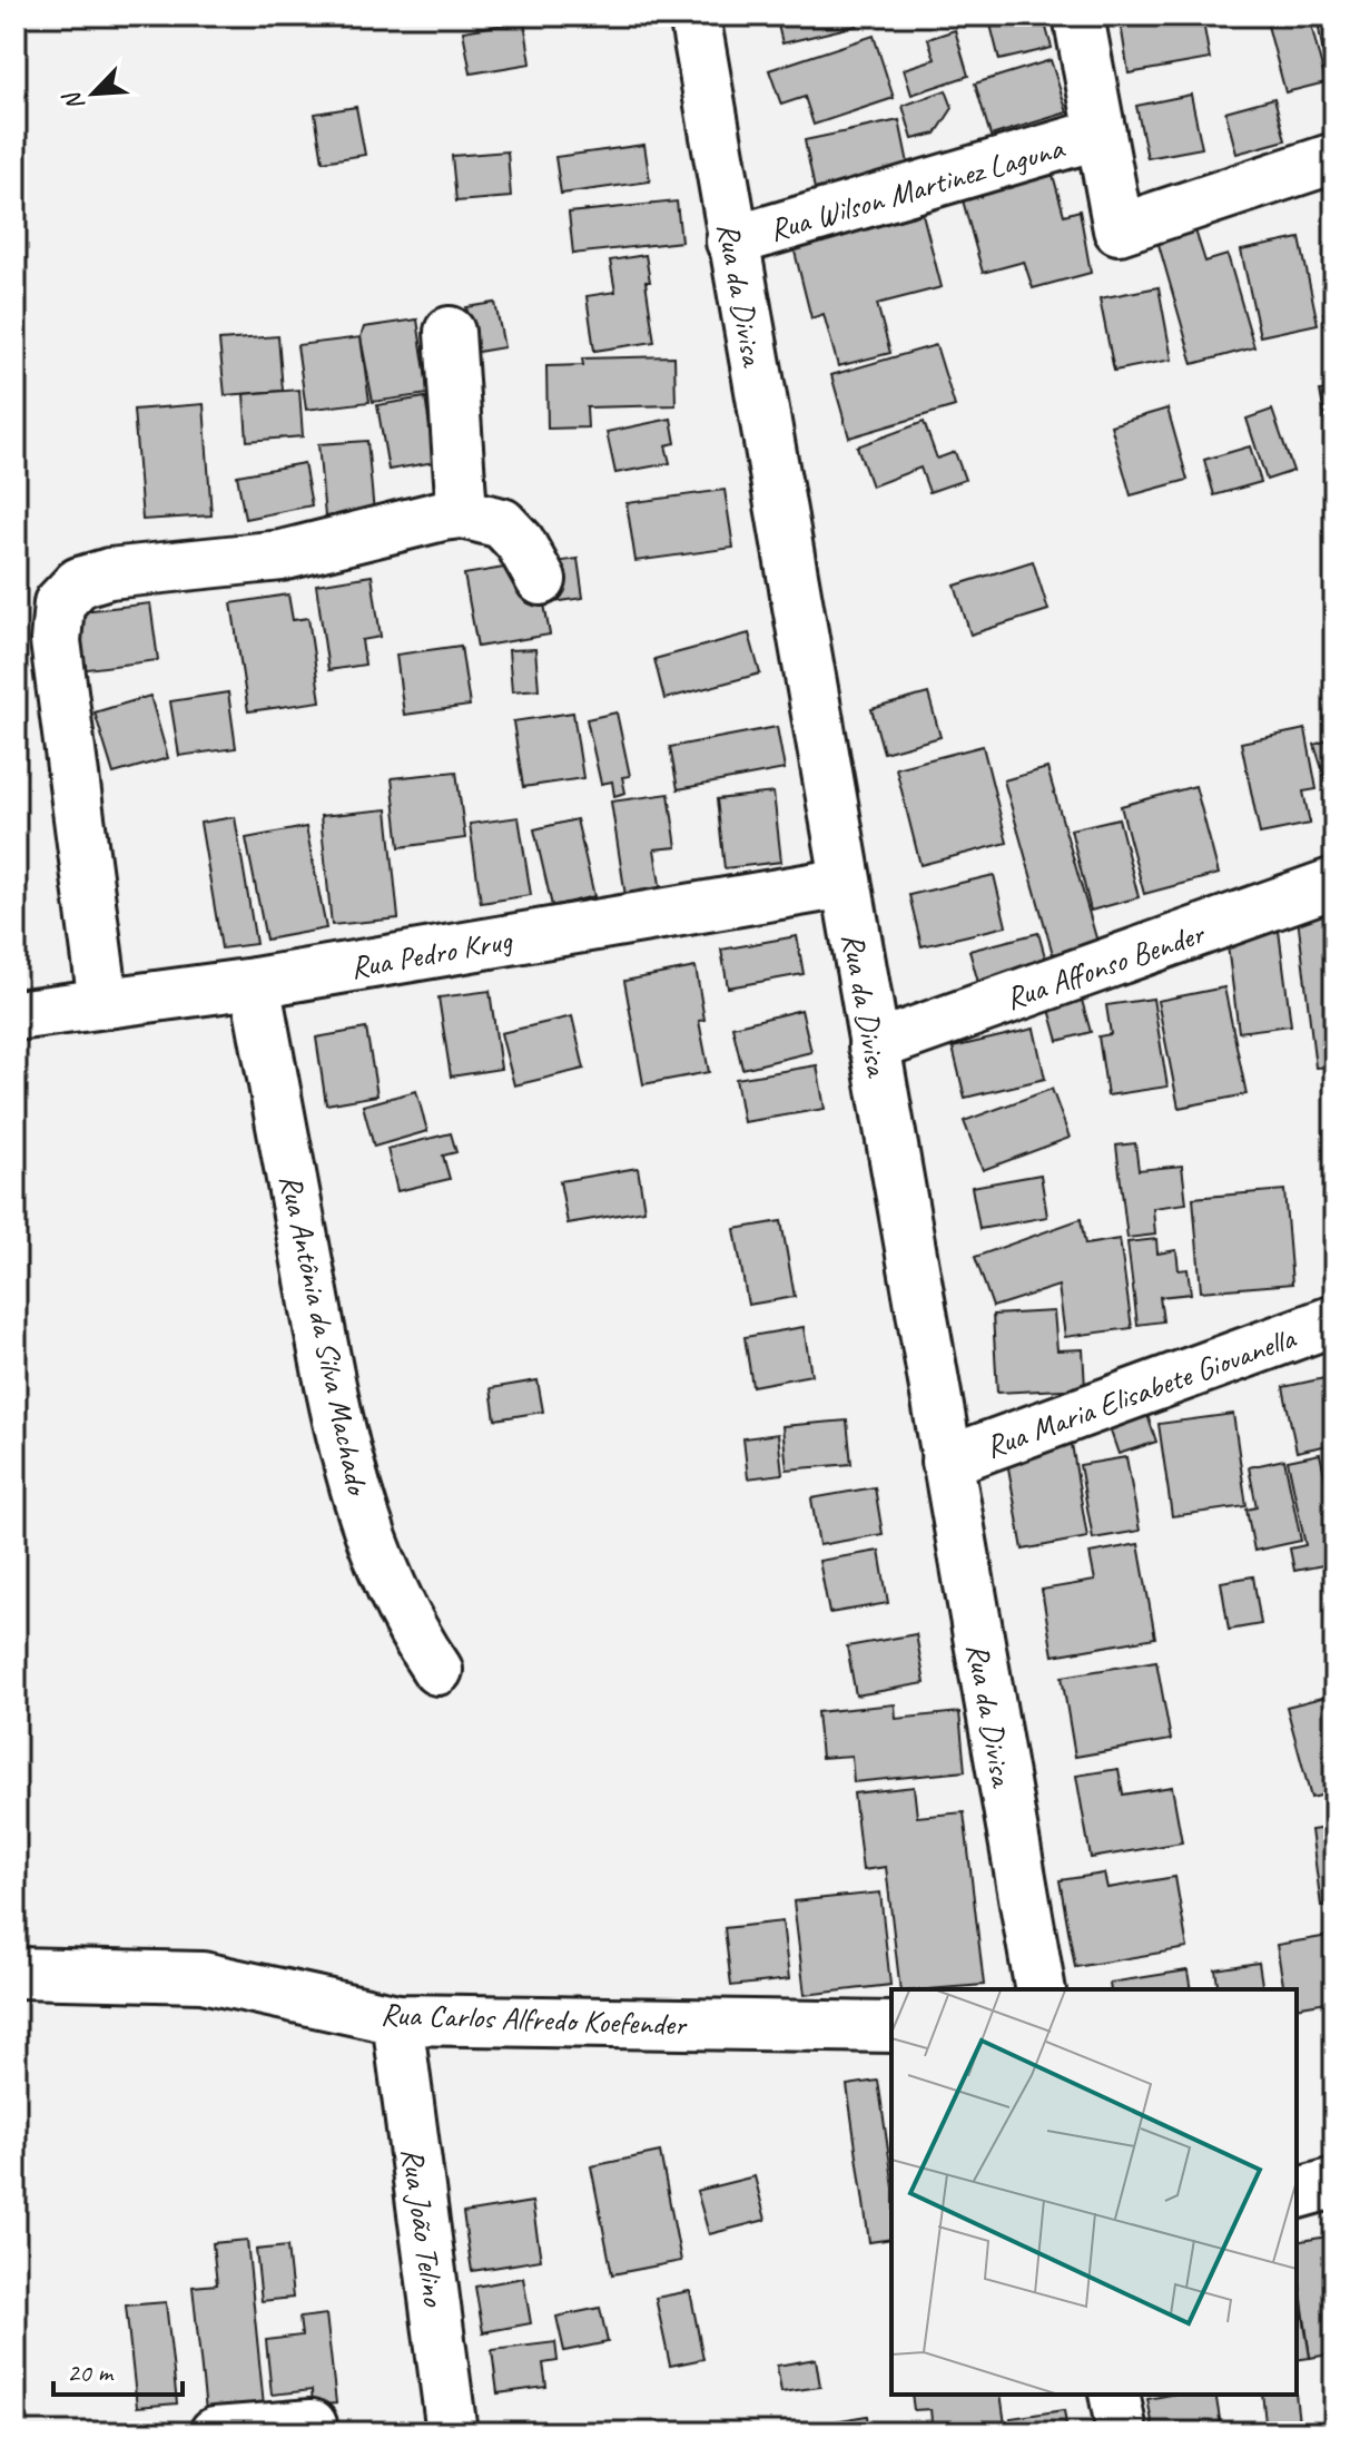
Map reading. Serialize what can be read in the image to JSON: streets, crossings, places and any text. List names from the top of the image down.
{
  "streets": {
    "street": [
      "Rua Wilson Martinez Laguna",
      "Rua da Divisa",
      "Rua Pedro Krug",
      "Rua Affonso Bender",
      "Rua Antônia da Silva Machado",
      "Rua Maria Elisabete Giovanella",
      "Rua Carlos Alfredo Koefender",
      "Rua João Telino"
    ]
  },
  "crossings": [
    ["Rua Wilson Martinez Laguna", "Rua da Divisa"],
    ["Rua da Divisa", "Rua Pedro Krug"],
    ["Rua da Divisa", "Rua Affonso Bender"],
    ["Rua da Divisa", "Rua Maria Elisabete Giovanella"],
    ["Rua Pedro Krug", "Rua Antônia da Silva Machado"],
    ["Rua Carlos Alfredo Koefender", "Rua João Telino"]
  ],
  "scale_bar": "20 m",
  "north": "bottom left"
}
